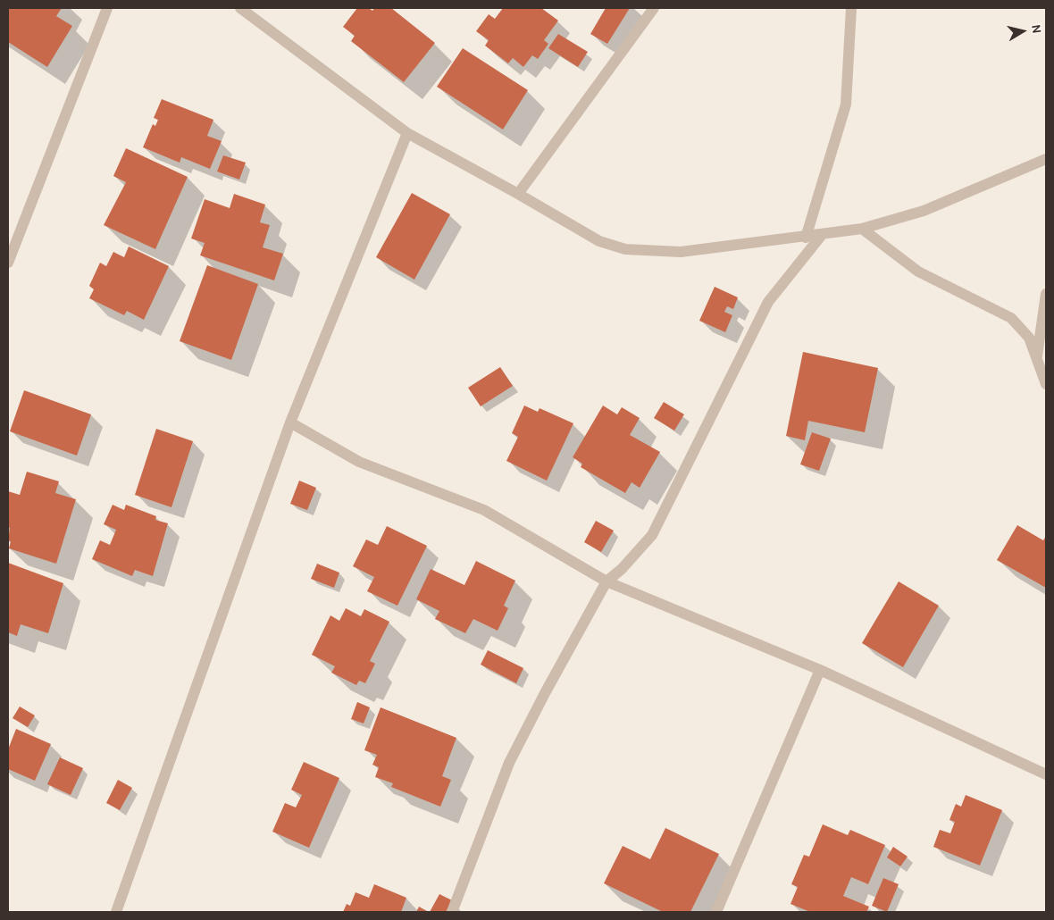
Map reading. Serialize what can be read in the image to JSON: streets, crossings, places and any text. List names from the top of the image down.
{
  "north": "right"
}
